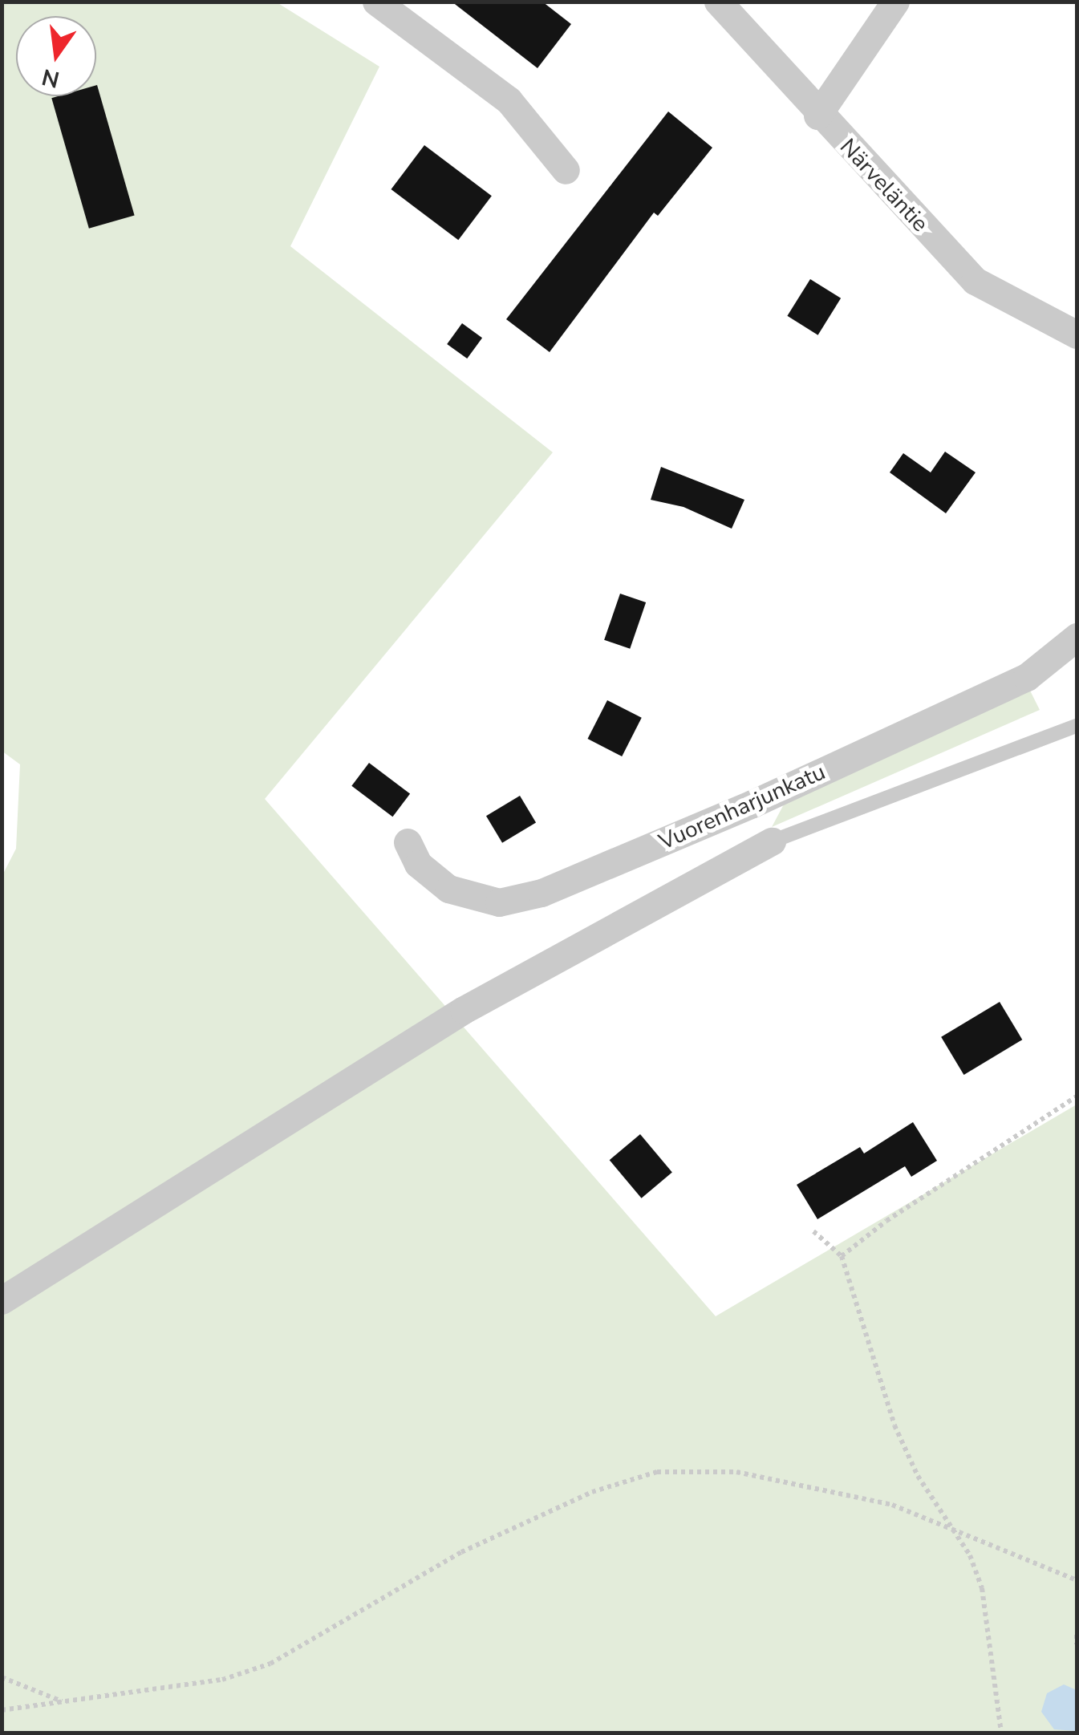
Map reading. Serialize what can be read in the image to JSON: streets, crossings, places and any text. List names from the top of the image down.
{
  "streets": {
    "street": ["Närveläntie", "Vuorenharjunkatu"]
  },
  "north": "bottom"
}
